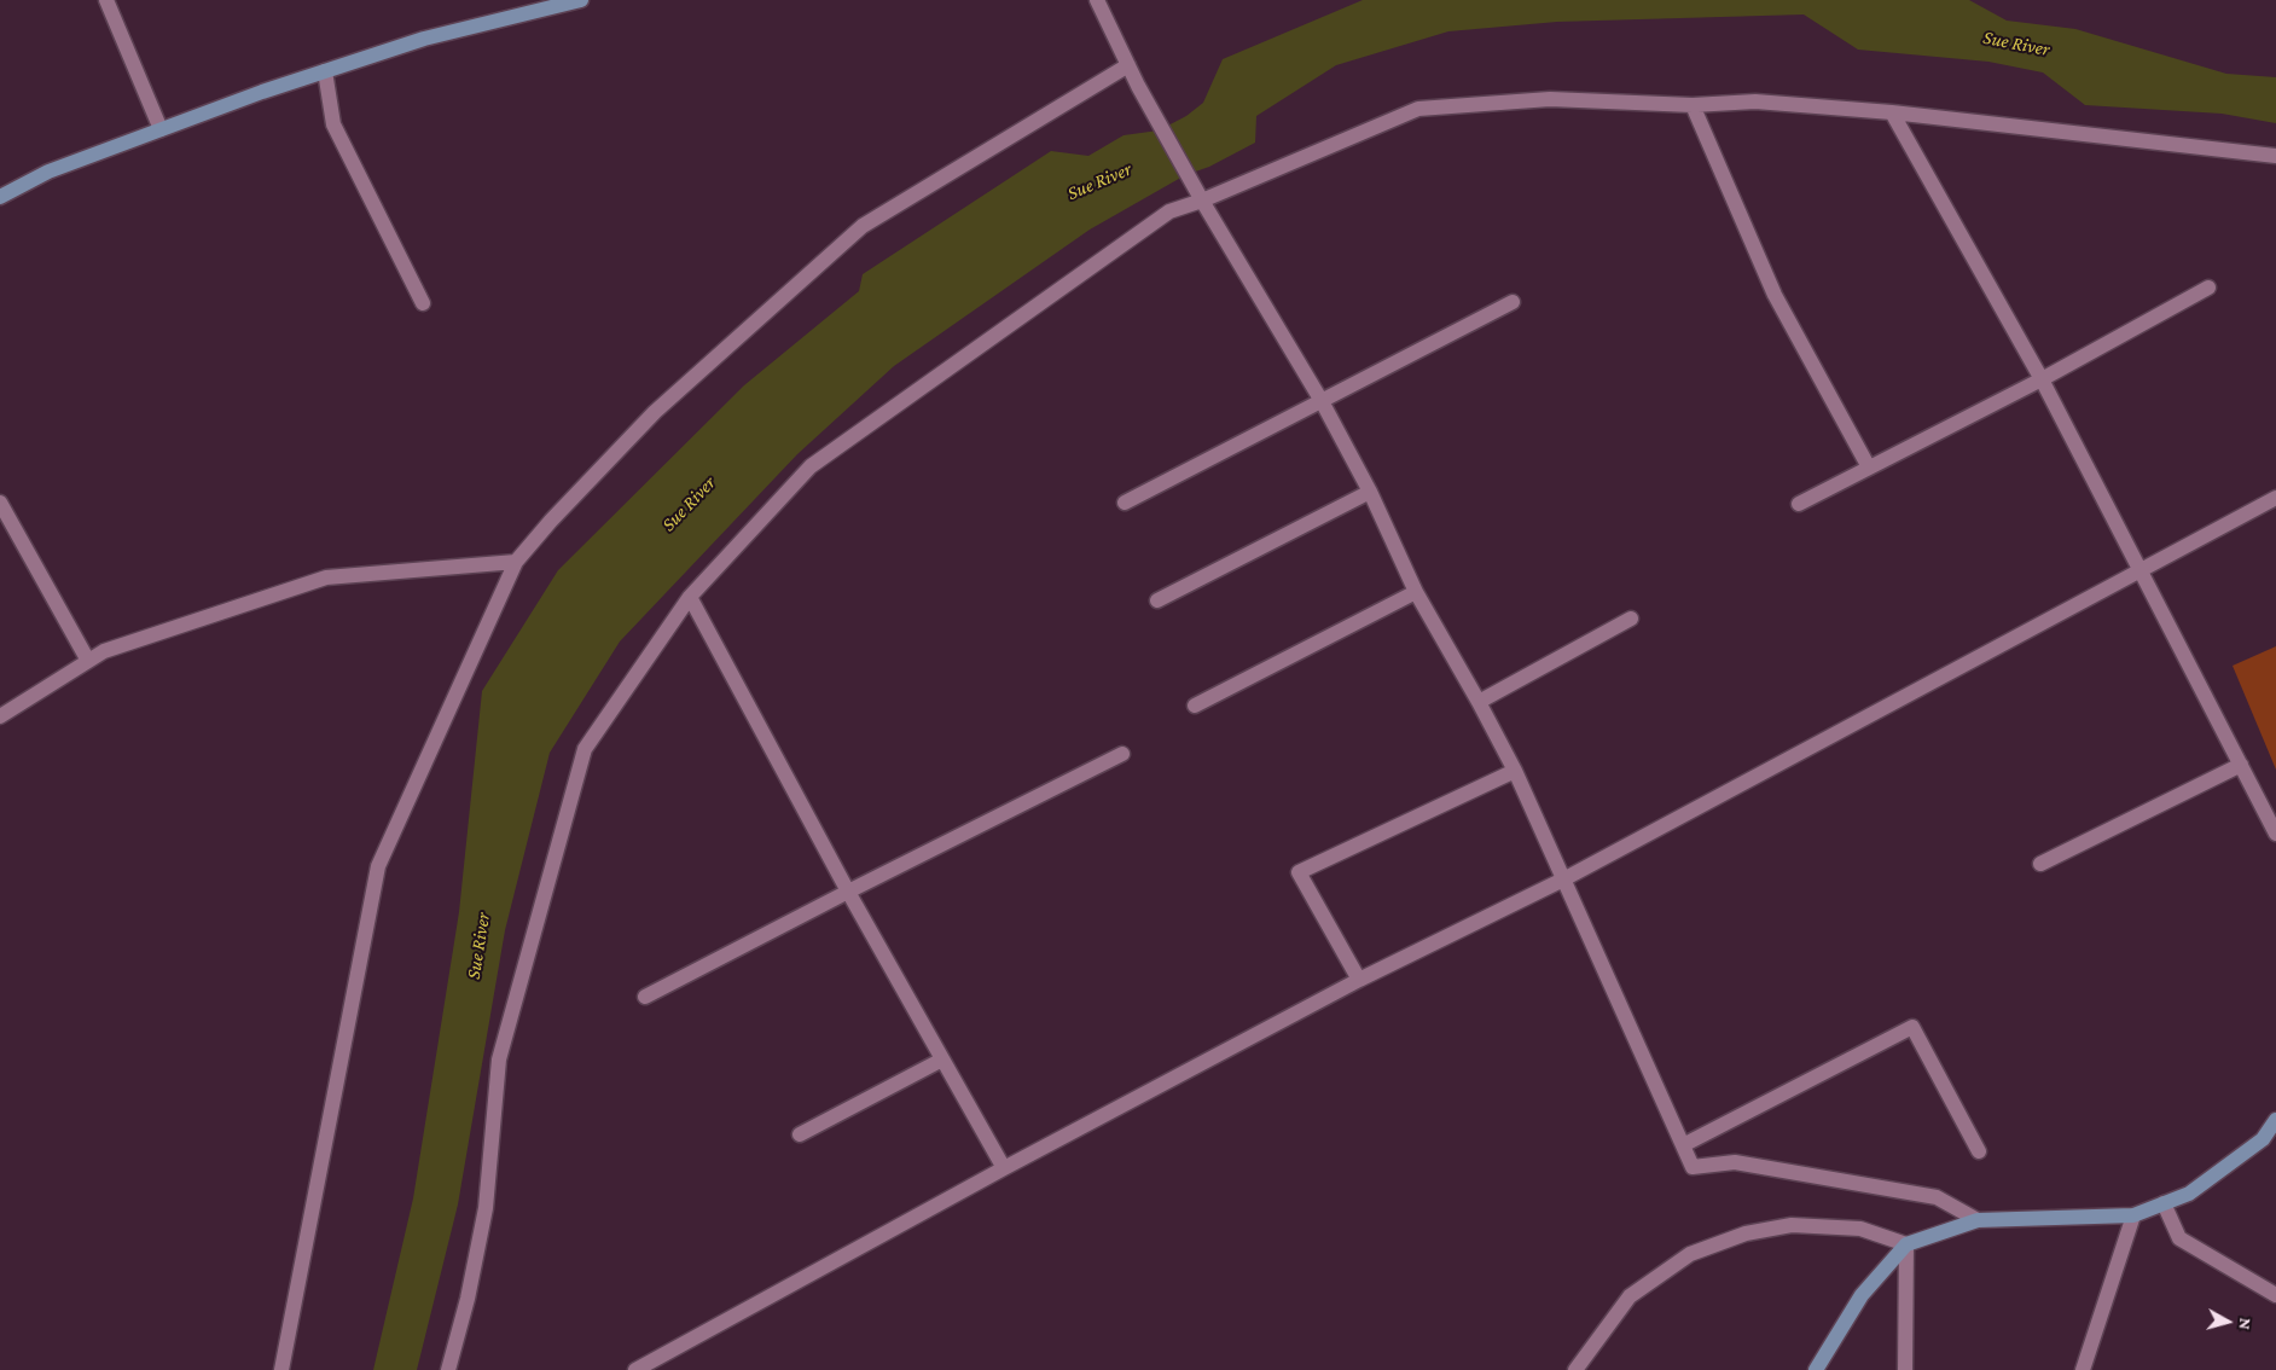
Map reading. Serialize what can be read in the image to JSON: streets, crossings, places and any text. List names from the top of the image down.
{
  "water": ["Sue River"],
  "north": "right"
}
